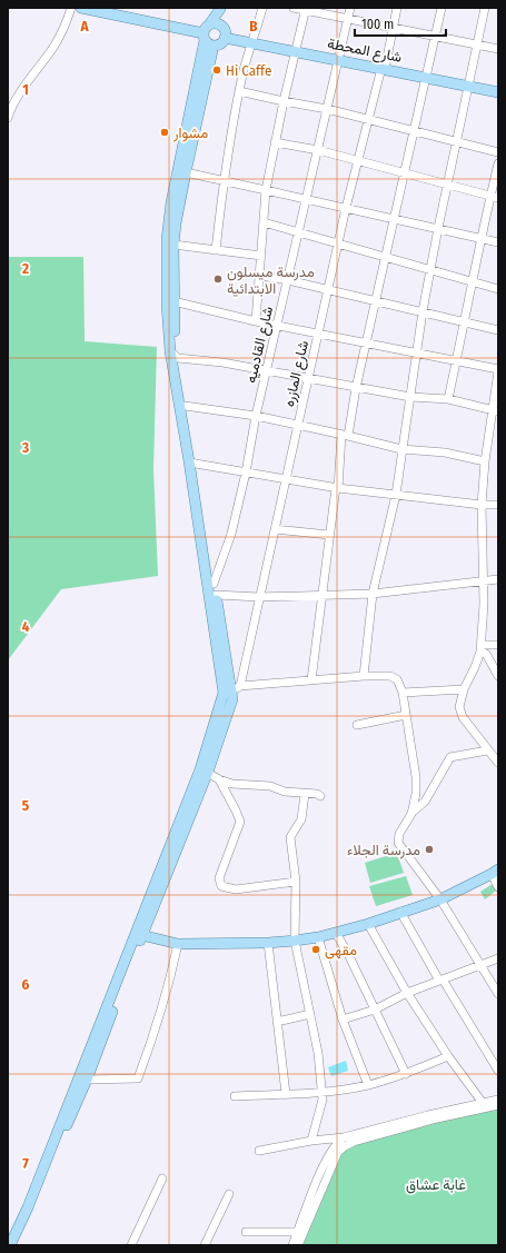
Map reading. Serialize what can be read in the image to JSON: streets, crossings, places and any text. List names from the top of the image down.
{
  "streets": {
    "main road": ["شارع المحطة"],
    "street": ["شارع القادميه", "شارع المازره"]
  },
  "crossings": [
    ["شارع المحطة", "شارع القادميه"],
    ["شارع المحطة", "شارع المازره"]
  ],
  "parks": ["غابة عشاق"],
  "places": [
    "Hi Caffe",
    "مشوار",
    "مدرسة ميسلون الابتدائية",
    "مدرسة الجلاء",
    "مقهى"
  ],
  "scale_bar": "100 m",
  "grid": {
    "columns": ["A", "B"],
    "rows": [
      "1",
      "2",
      "3",
      "4",
      "5",
      "6",
      "7"
    ]
  }
}
